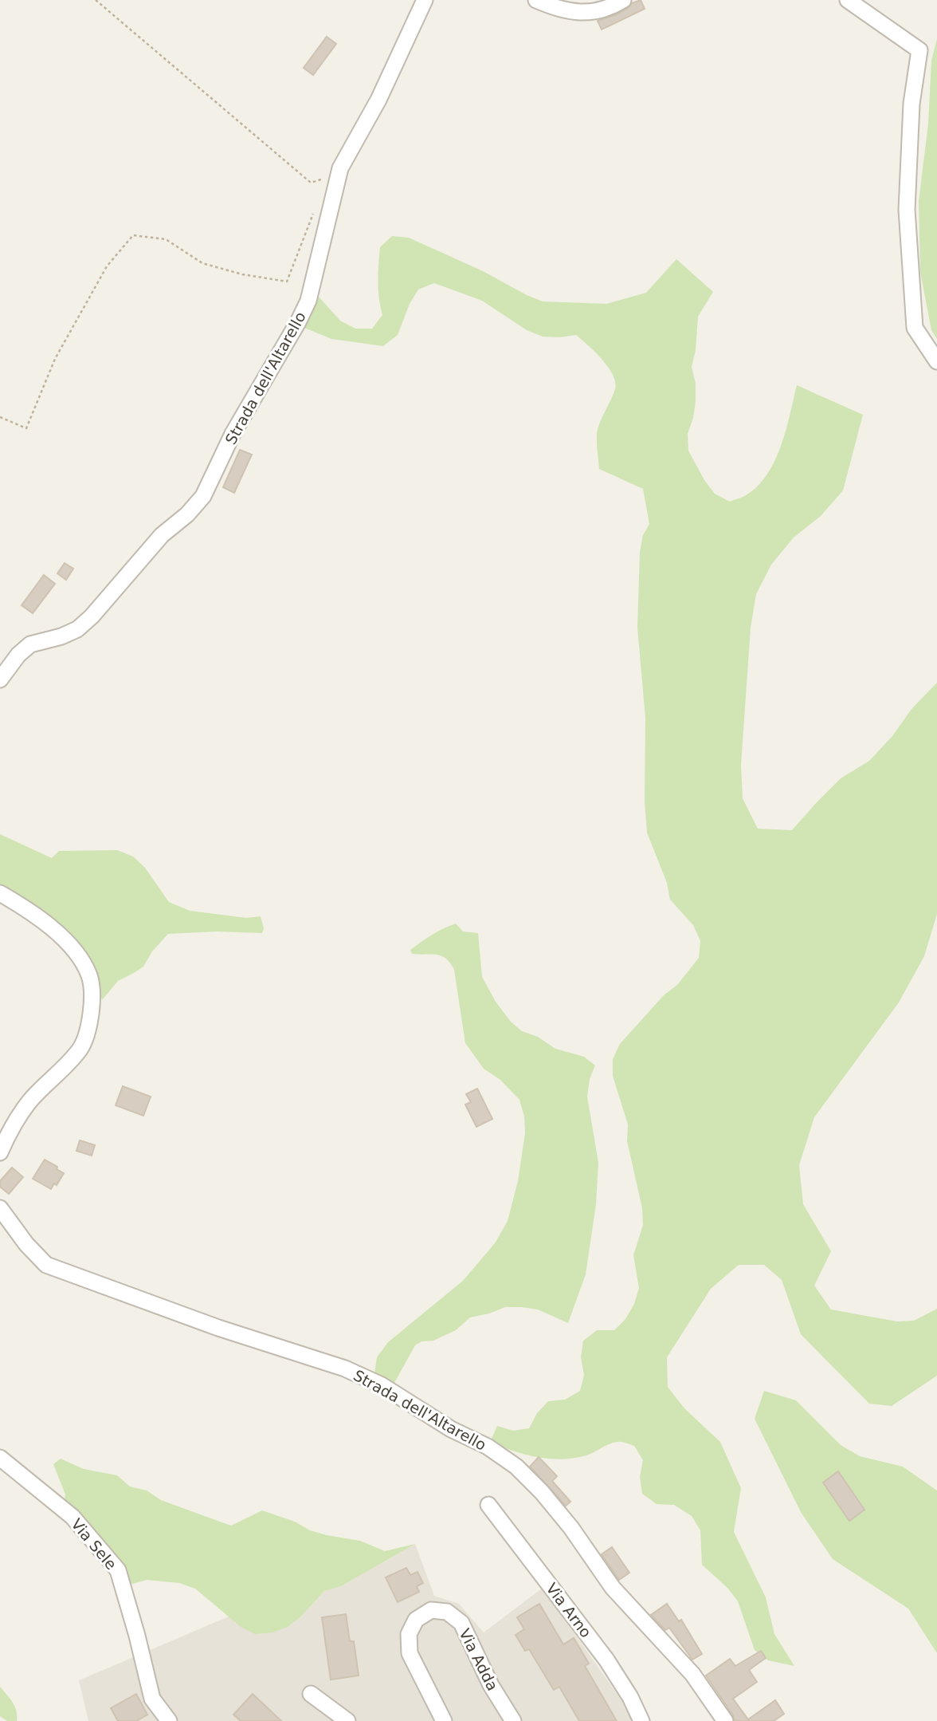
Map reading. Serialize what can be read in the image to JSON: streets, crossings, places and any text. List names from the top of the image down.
{
  "streets": {
    "street": [
      "Strada dell'Altarello",
      "Via Sele",
      "Via Arno",
      "Via Adda"
    ]
  }
}
